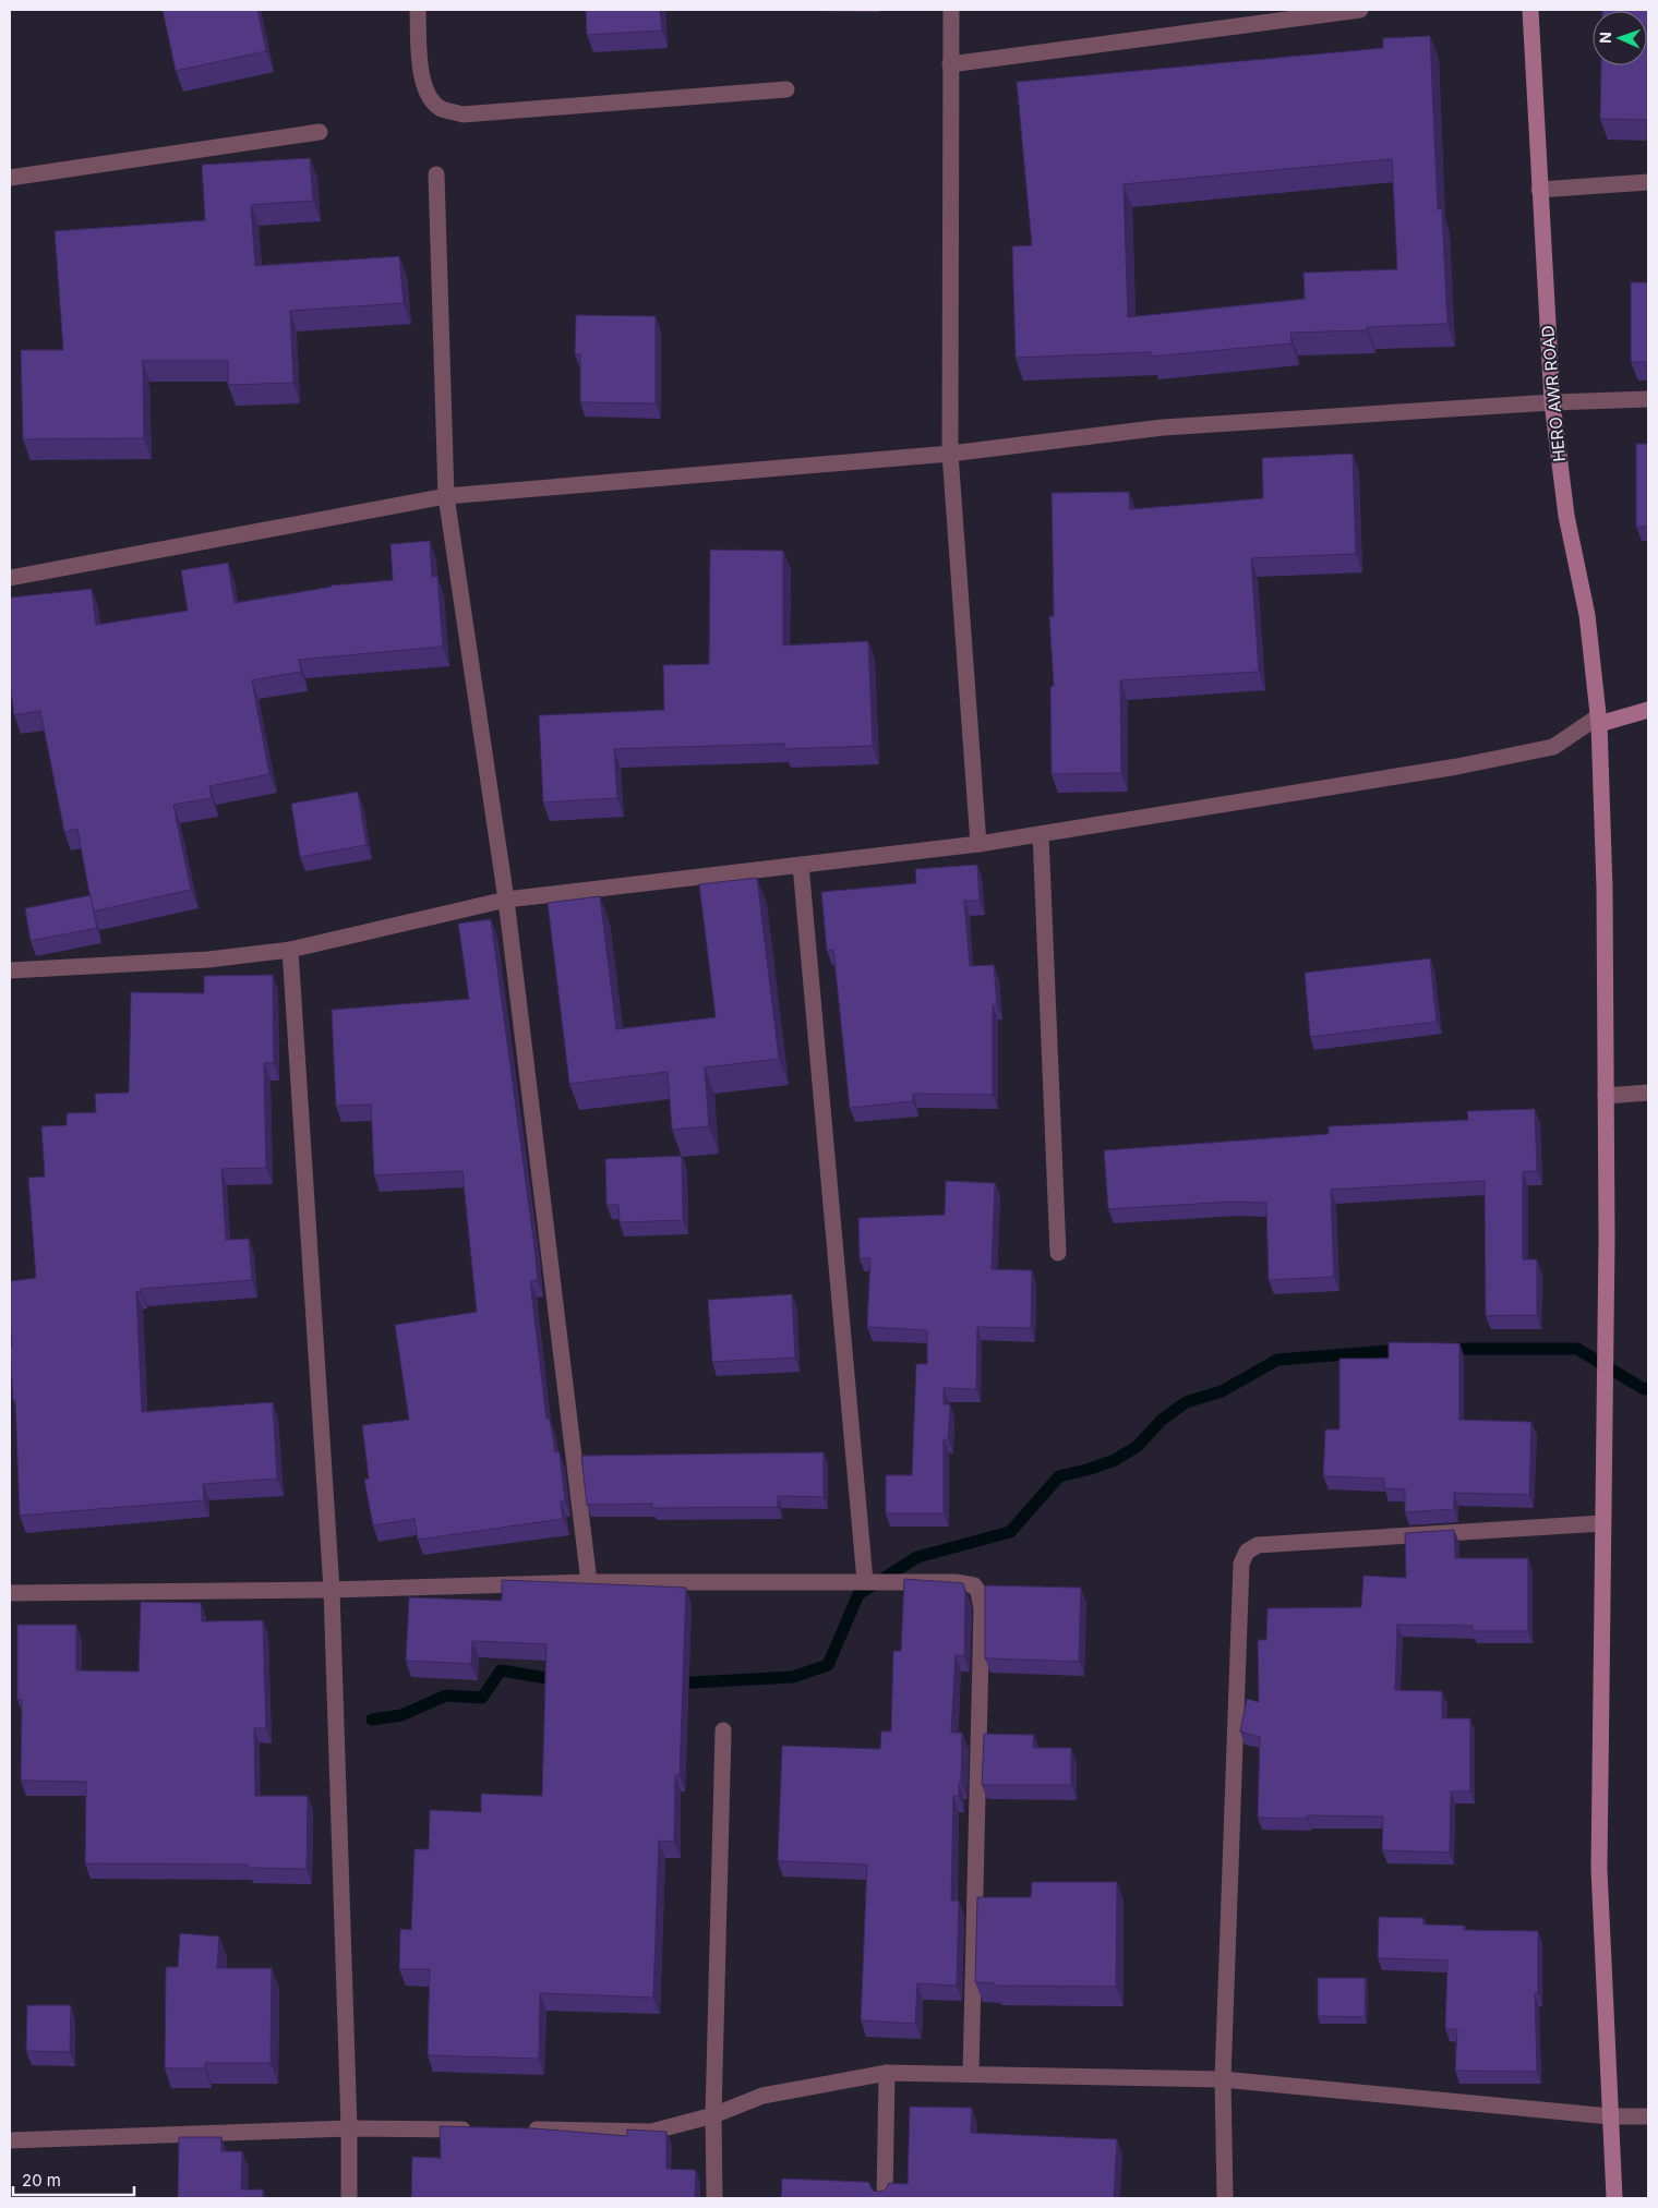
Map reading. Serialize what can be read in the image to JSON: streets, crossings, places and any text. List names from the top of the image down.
{
  "streets": {
    "main road": ["HERO AWR ROAD"]
  },
  "scale_bar": "20 m",
  "north": "left"
}
